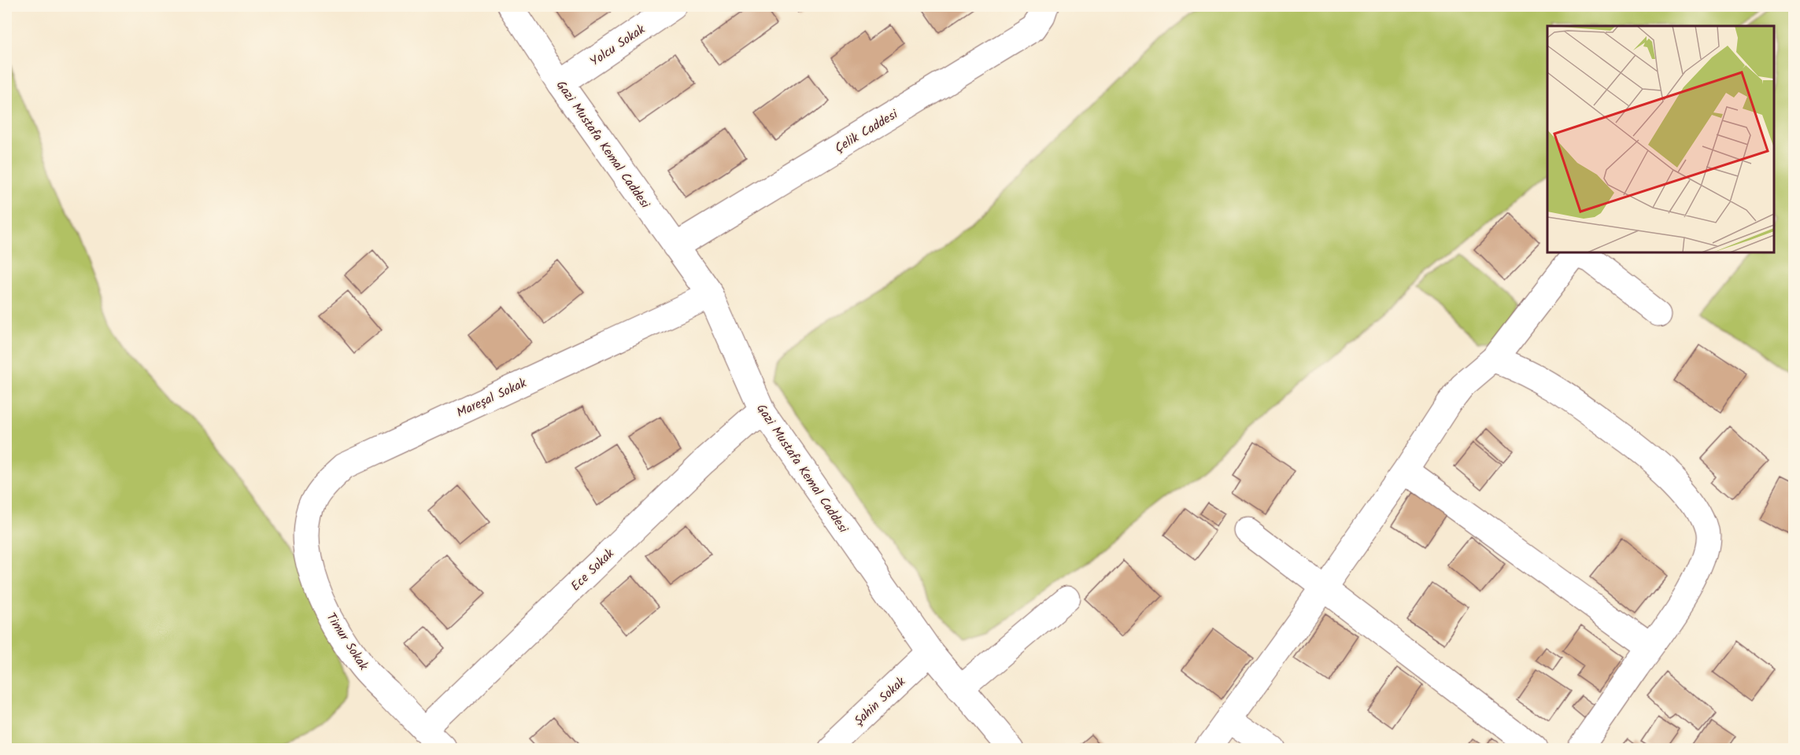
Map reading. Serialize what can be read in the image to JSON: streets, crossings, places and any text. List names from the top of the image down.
{
  "streets": {
    "street": [
      "Yolcu Sokak",
      "Çelik Caddesi",
      "Gazi Mustafa Kemal Caddesi",
      "Mareşal Sokak",
      "Ece Sokak",
      "Timur Sokak",
      "Şahin Sokak"
    ]
  },
  "crossings": [
    ["Yolcu Sokak", "Gazi Mustafa Kemal Caddesi"],
    ["Çelik Caddesi", "Gazi Mustafa Kemal Caddesi"],
    ["Gazi Mustafa Kemal Caddesi", "Mareşal Sokak"],
    ["Gazi Mustafa Kemal Caddesi", "Ece Sokak"],
    ["Gazi Mustafa Kemal Caddesi", "Şahin Sokak"],
    ["Mareşal Sokak", "Timur Sokak"],
    ["Ece Sokak", "Timur Sokak"]
  ]
}
